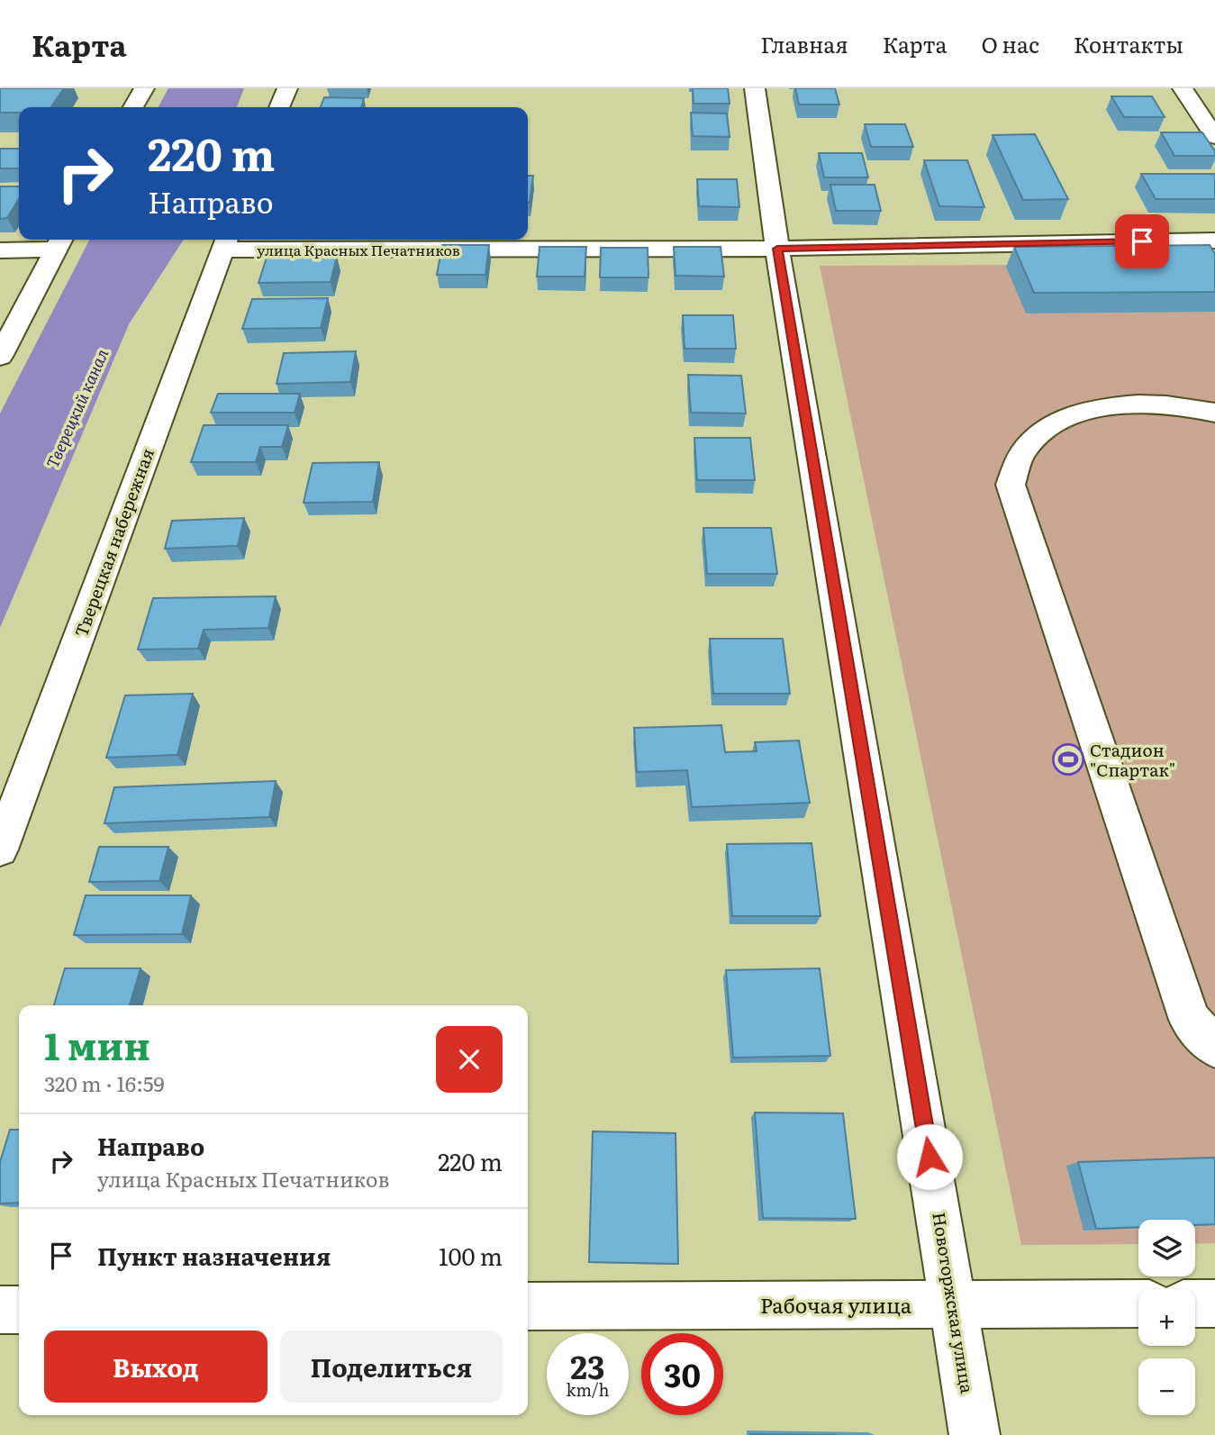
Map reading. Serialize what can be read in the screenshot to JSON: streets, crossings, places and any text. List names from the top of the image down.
{
  "streets": {
    "street": [
      "улица Красных Печатников",
      "Тверецкая набережная",
      "Новоторжская улица",
      "Рабочая улица"
    ]
  },
  "crossings": [
    ["улица Красных Печатников", "Тверецкая набережная"],
    ["улица Красных Печатников", "Новоторжская улица"],
    ["Новоторжская улица", "Рабочая улица"]
  ],
  "water": ["Тверецкий канал"],
  "places": {
    "sports": ["Стадион \"Спартак\""]
  },
  "page": {
    "header": "Карта",
    "nav": [
      "Главная",
      "Карта",
      "О нас",
      "Контакты"
    ],
    "turn": ["220 m", "Направо"],
    "heading": ["1 мин", "320 m · 16:59"],
    "list": [
      {
        "name": "Направо",
        "note": "улица Красных Печатников",
        "value": "220 m"
      },
      {
        "name": "Пункт назначения",
        "value": "100 m"
      }
    ],
    "map_buttons": ["+", "−"],
    "buttons": ["Выход", "Поделиться"],
    "speed": "23 km/h",
    "limit": "30"
  }
}
